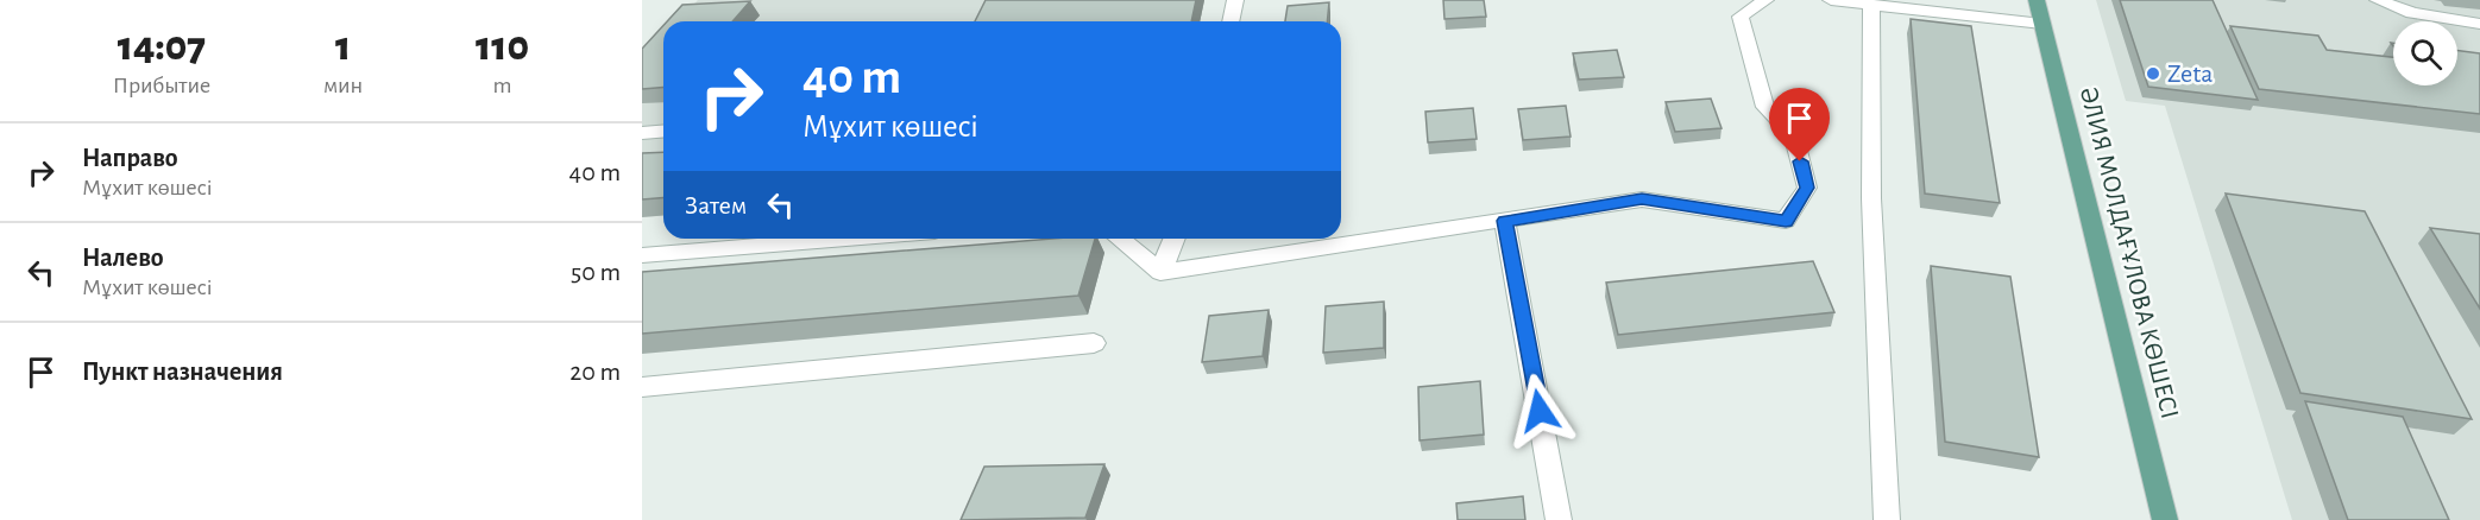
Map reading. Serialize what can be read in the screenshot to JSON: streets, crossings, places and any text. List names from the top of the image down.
{
  "streets": {
    "main road": ["ӘЛИЯ МОЛДАҒҰЛОВА КӨШЕСІ"]
  },
  "places": ["Zeta"],
  "page": {
    "eta": [
      "14:07",
      "Прибытие",
      "1",
      "мин",
      "110",
      "m"
    ],
    "turn": ["40 m", "Мұхит көшесі"],
    "list": [
      {
        "name": "Направо",
        "note": "Мұхит көшесі",
        "value": "40 m"
      },
      {
        "name": "Налево",
        "note": "Мұхит көшесі",
        "value": "50 m"
      },
      {
        "name": "Пункт назначения",
        "value": "20 m"
      }
    ],
    "then": "Затем"
  }
}
